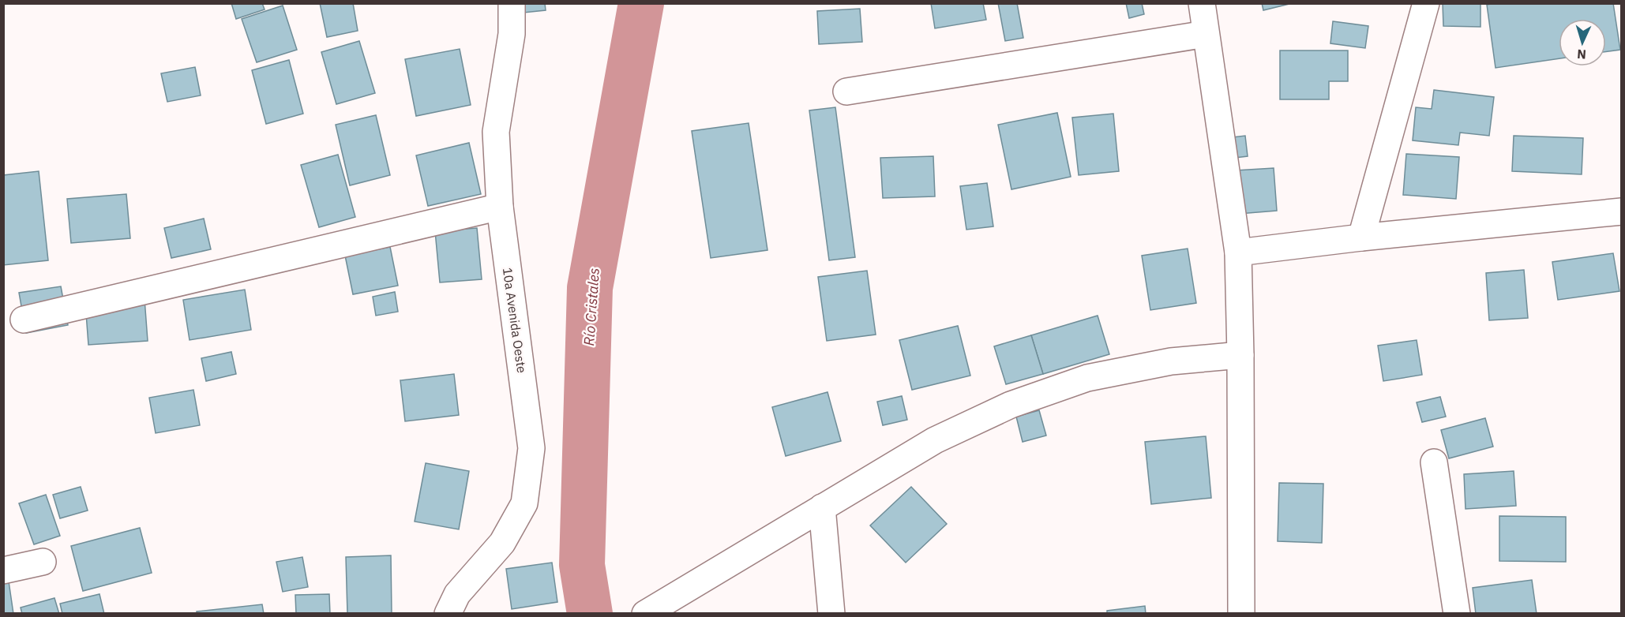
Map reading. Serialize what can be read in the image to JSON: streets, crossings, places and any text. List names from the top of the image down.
{
  "streets": {
    "street": ["10a Avenida Oeste"]
  },
  "water": ["Río Cristales"],
  "north": "bottom"
}
